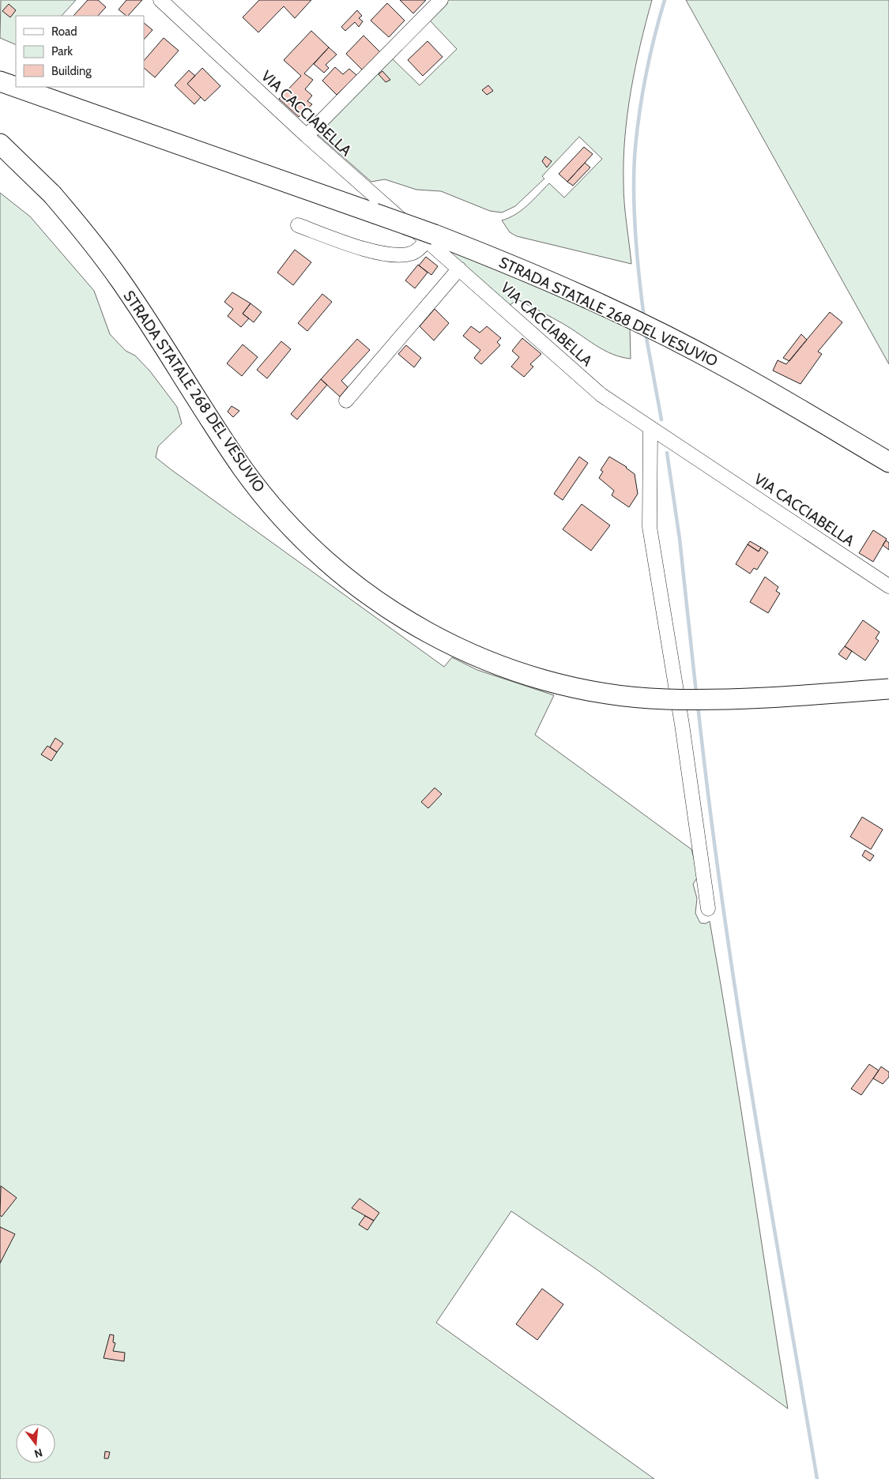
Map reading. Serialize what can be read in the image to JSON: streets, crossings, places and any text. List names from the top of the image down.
{
  "streets": {
    "highway": ["STRADA STATALE 268 DEL VESUVIO"],
    "street": ["VIA CACCIABELLA"]
  },
  "crossings": [
    ["VIA CACCIABELLA", "STRADA STATALE 268 DEL VESUVIO"]
  ],
  "legend": ["Road", "Park", "Building"],
  "north": "bottom"
}
